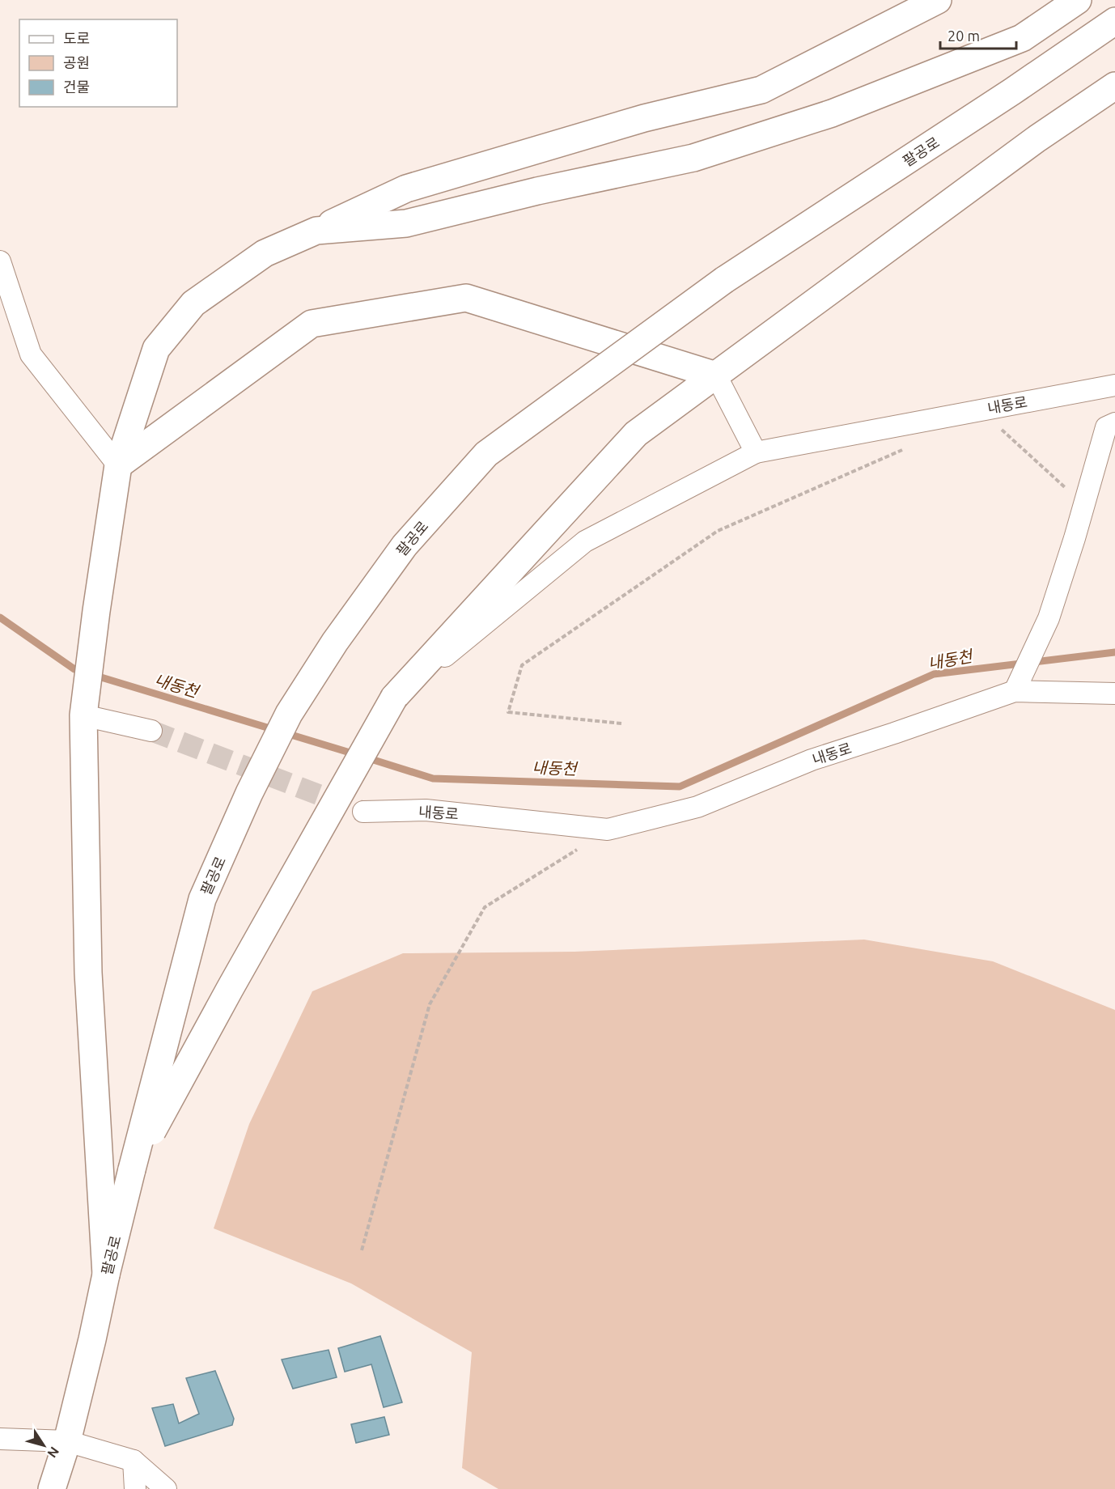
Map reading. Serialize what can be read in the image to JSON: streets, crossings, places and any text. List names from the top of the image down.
{
  "streets": {
    "main road": ["팔공로"],
    "street": ["내동로"]
  },
  "water": ["내동천"],
  "legend": ["도로", "공원", "건물"],
  "scale_bar": "20 m",
  "north": "bottom right"
}
